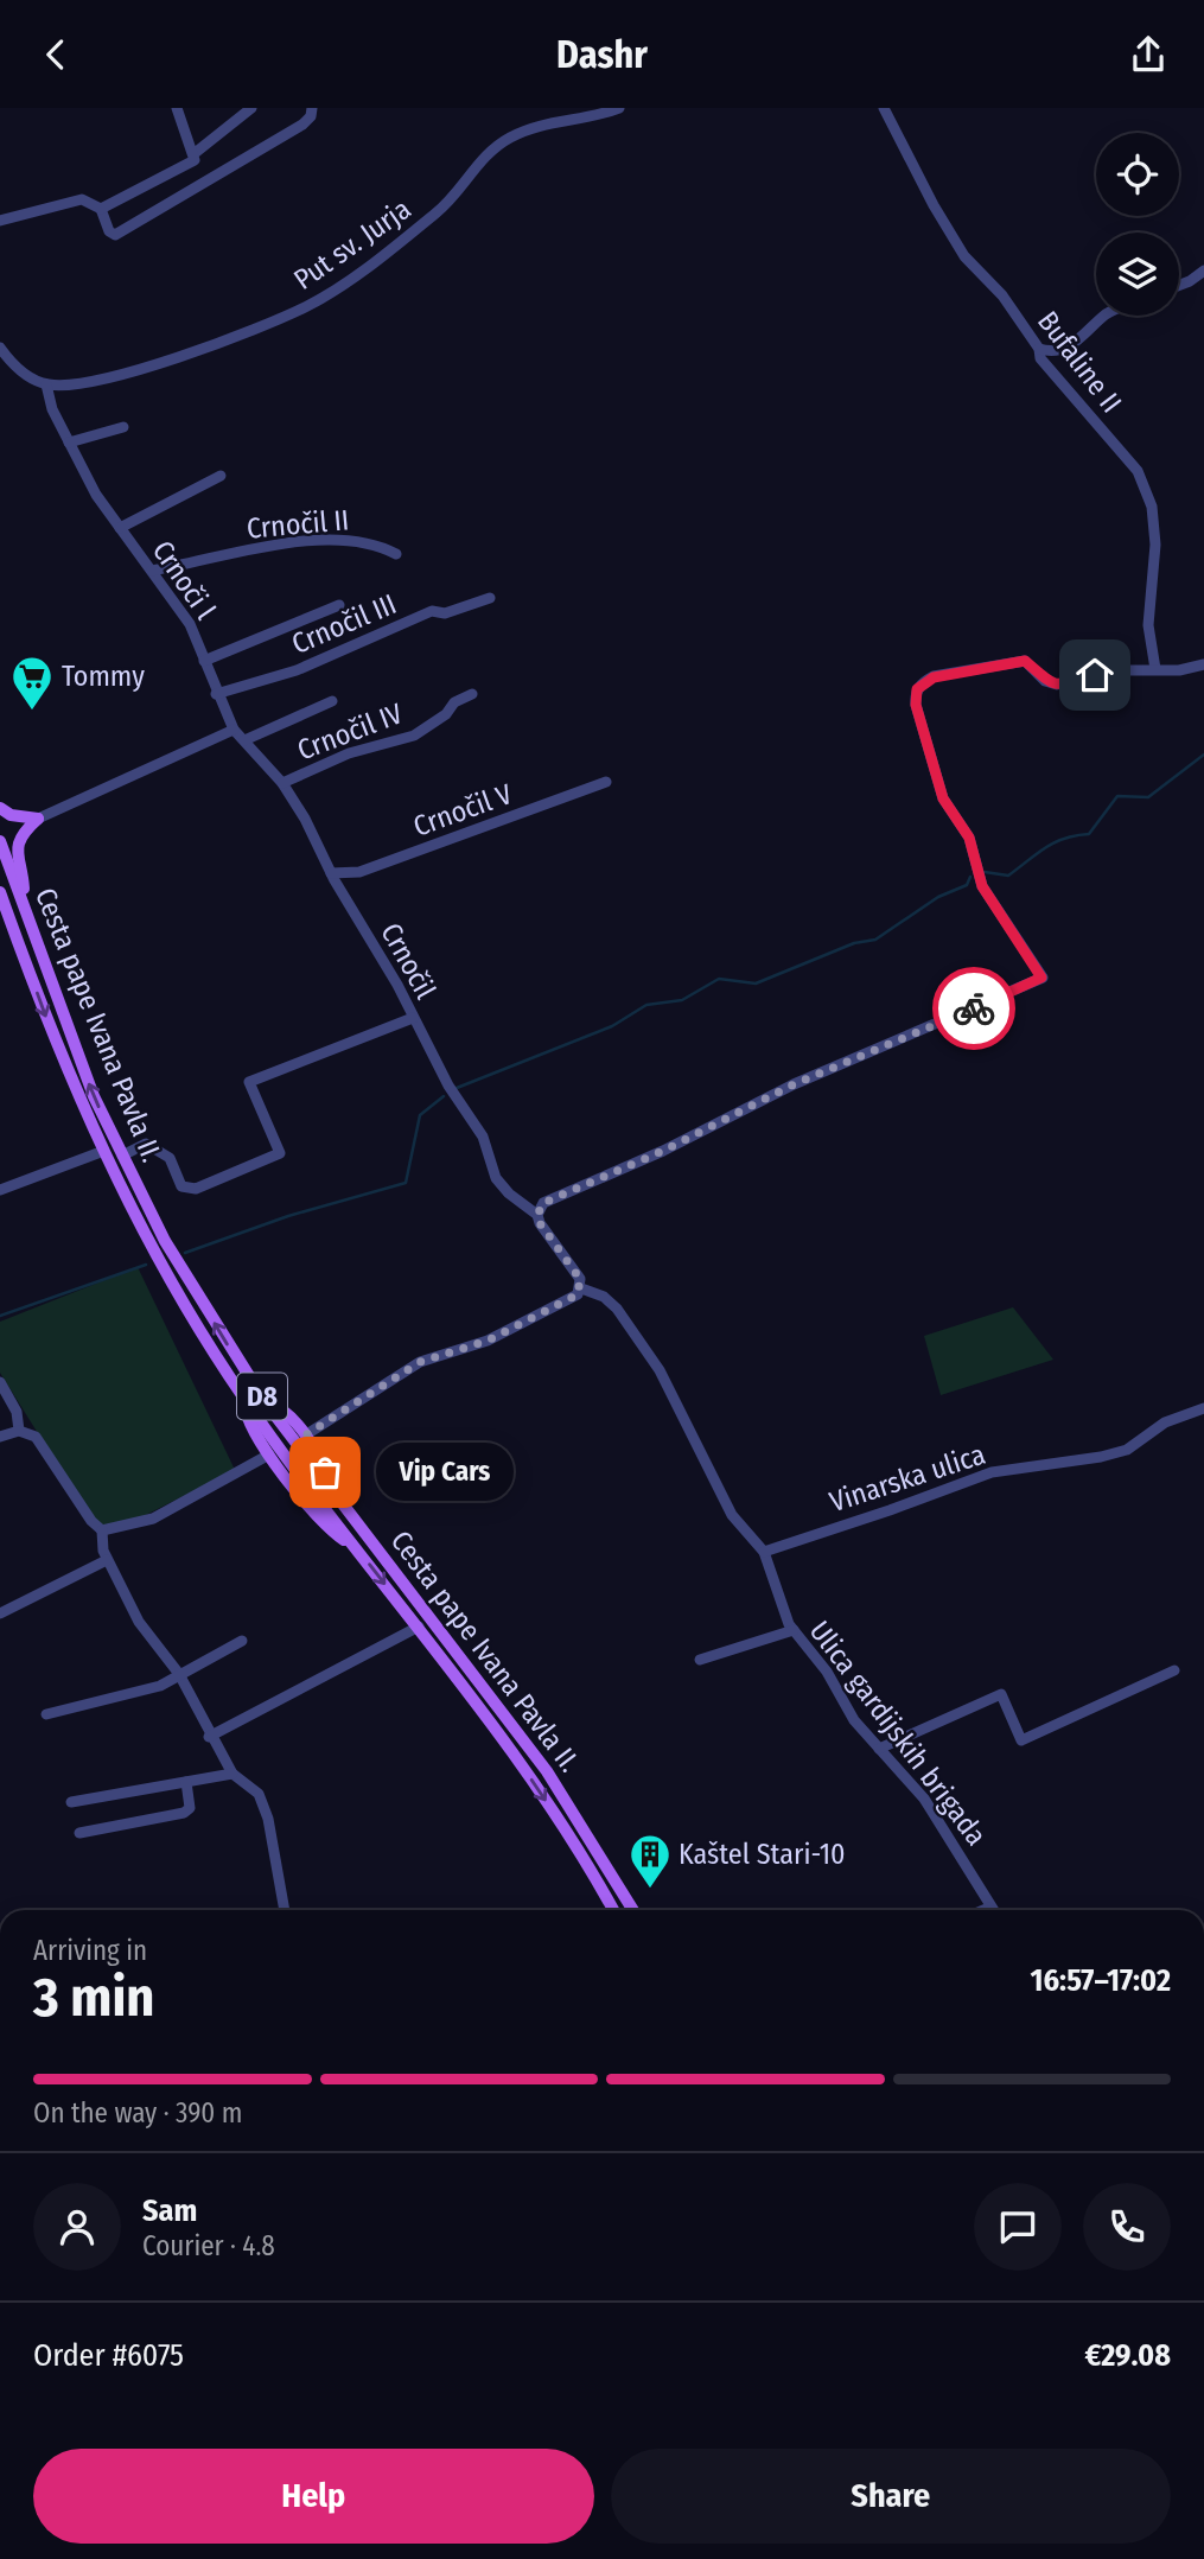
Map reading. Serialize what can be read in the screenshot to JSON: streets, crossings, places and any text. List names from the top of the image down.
{
  "streets": {
    "main road": ["Cesta pape Ivana Pavla II.", "D8"],
    "street": [
      "Put sv. Jurja",
      "Bufaline II",
      "Crnočil II",
      "Crnoči l",
      "Crnočil III",
      "Crnočil IV",
      "Crnočil V",
      "Crnočil",
      "Vinarska ulica",
      "Ulica gardijskih brigada"
    ]
  },
  "crossings": [
    ["Put sv. Jurja", "Crnoči l"],
    ["Crnočil II", "Crnoči l"],
    ["Crnoči l", "Crnočil III"],
    ["Crnoči l", "Crnočil"],
    ["Crnočil IV", "Crnočil"],
    ["Crnočil V", "Crnočil"],
    ["Crnočil", "Ulica gardijskih brigada"],
    ["Vinarska ulica", "Ulica gardijskih brigada"]
  ],
  "places": {
    "supermarket": ["Tommy"],
    "other": ["Vip Cars"],
    "building": ["Kaštel Stari-10"]
  },
  "page": {
    "header": "Dashr",
    "bubble": "Vip Cars",
    "heading": ["3 min", "Arriving in", "16:57–17:02"],
    "panel": [
      "Sam",
      "Courier · 4.8",
      "Order #6075",
      "€29.08"
    ],
    "bar": "On the way · 390 m",
    "buttons": ["Help", "Share"]
  }
}
